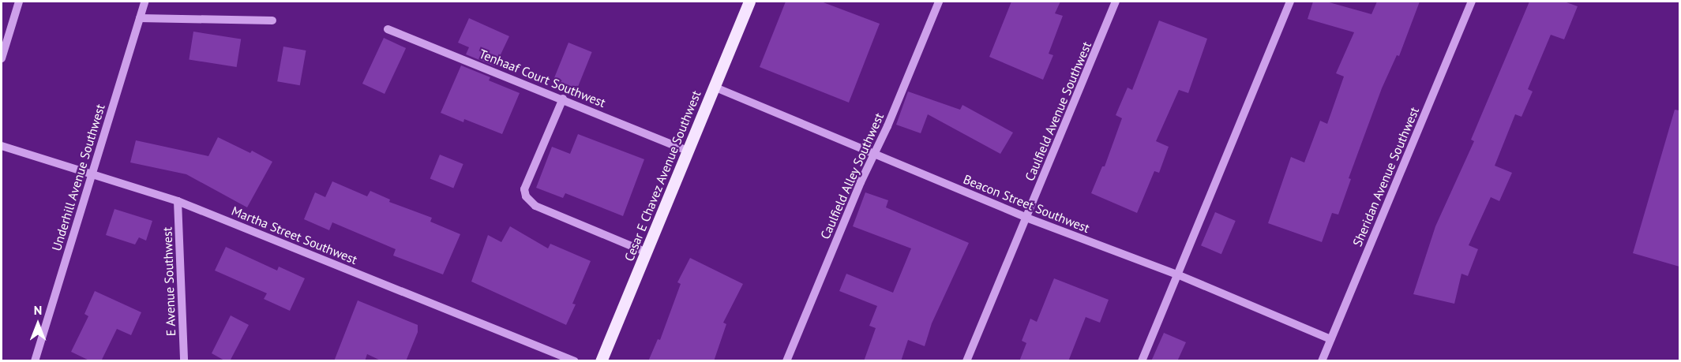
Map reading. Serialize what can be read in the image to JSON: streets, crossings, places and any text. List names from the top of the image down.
{
  "streets": {
    "main road": ["Cesar E Chavez Avenue Southwest"],
    "street": [
      "Tenhaaf Court Southwest",
      "Caulfield Avenue Southwest",
      "Caulfield Alley Southwest",
      "Sheridan Avenue Southwest",
      "Underhill Avenue Southwest",
      "Beacon Street Southwest",
      "Martha Street Southwest",
      "E Avenue Southwest"
    ]
  },
  "crossings": [
    ["Tenhaaf Court Southwest", "Cesar E Chavez Avenue Southwest"],
    ["Caulfield Avenue Southwest", "Beacon Street Southwest"],
    ["Cesar E Chavez Avenue Southwest", "Beacon Street Southwest"],
    ["Caulfield Alley Southwest", "Beacon Street Southwest"],
    ["Sheridan Avenue Southwest", "Beacon Street Southwest"],
    ["Underhill Avenue Southwest", "Martha Street Southwest"],
    ["Martha Street Southwest", "E Avenue Southwest"]
  ],
  "north": "top"
}
